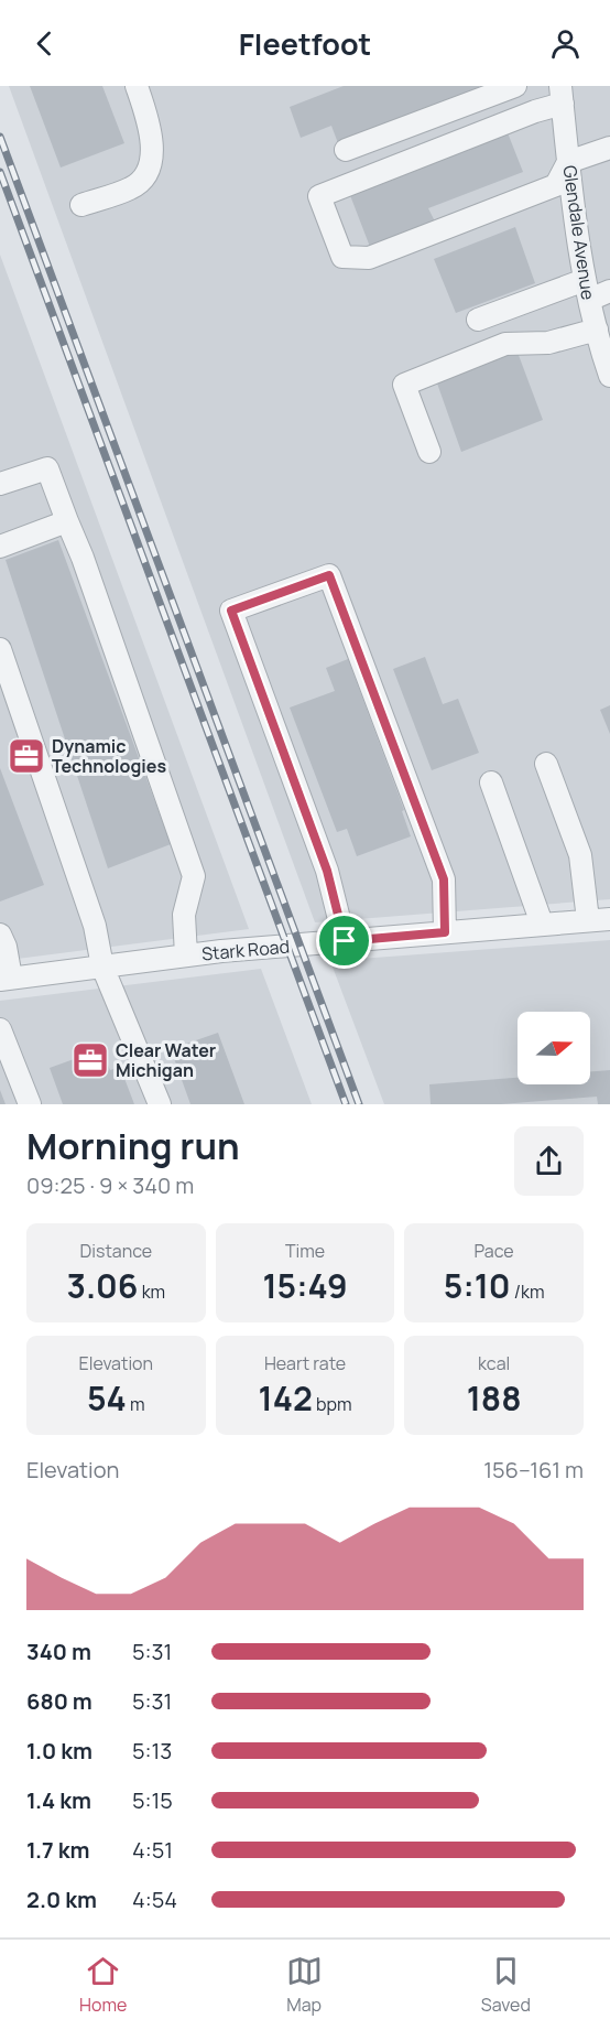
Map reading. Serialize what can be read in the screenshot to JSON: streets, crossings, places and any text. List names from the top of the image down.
{
  "streets": {
    "street": ["Glendale Avenue", "Stark Road"]
  },
  "places": {
    "office": ["Dynamic Technologies", "Clear Water Michigan"]
  },
  "north": "right",
  "page": {
    "header": "Fleetfoot",
    "heading": ["Morning run", "09:25 · 9 × 340 m"],
    "stats": [
      ["Distance", "3.06 km"],
      ["Time", "15:49"],
      ["Pace", "5:10 /km"],
      ["Elevation", "54 m"],
      ["Heart rate", "142 bpm"],
      ["kcal", "188"]
    ],
    "chart": ["Elevation", "156–161 m"],
    "list": [
      {
        "name": "340 m",
        "note": "5:31"
      },
      {
        "name": "680 m",
        "note": "5:31"
      },
      {
        "name": "1.0 km",
        "note": "5:13"
      },
      {
        "name": "1.4 km",
        "note": "5:15"
      },
      {
        "name": "1.7 km",
        "note": "4:51"
      },
      {
        "name": "2.0 km",
        "note": "4:54"
      }
    ],
    "tabs": ["Home", "Map", "Saved"]
  }
}
